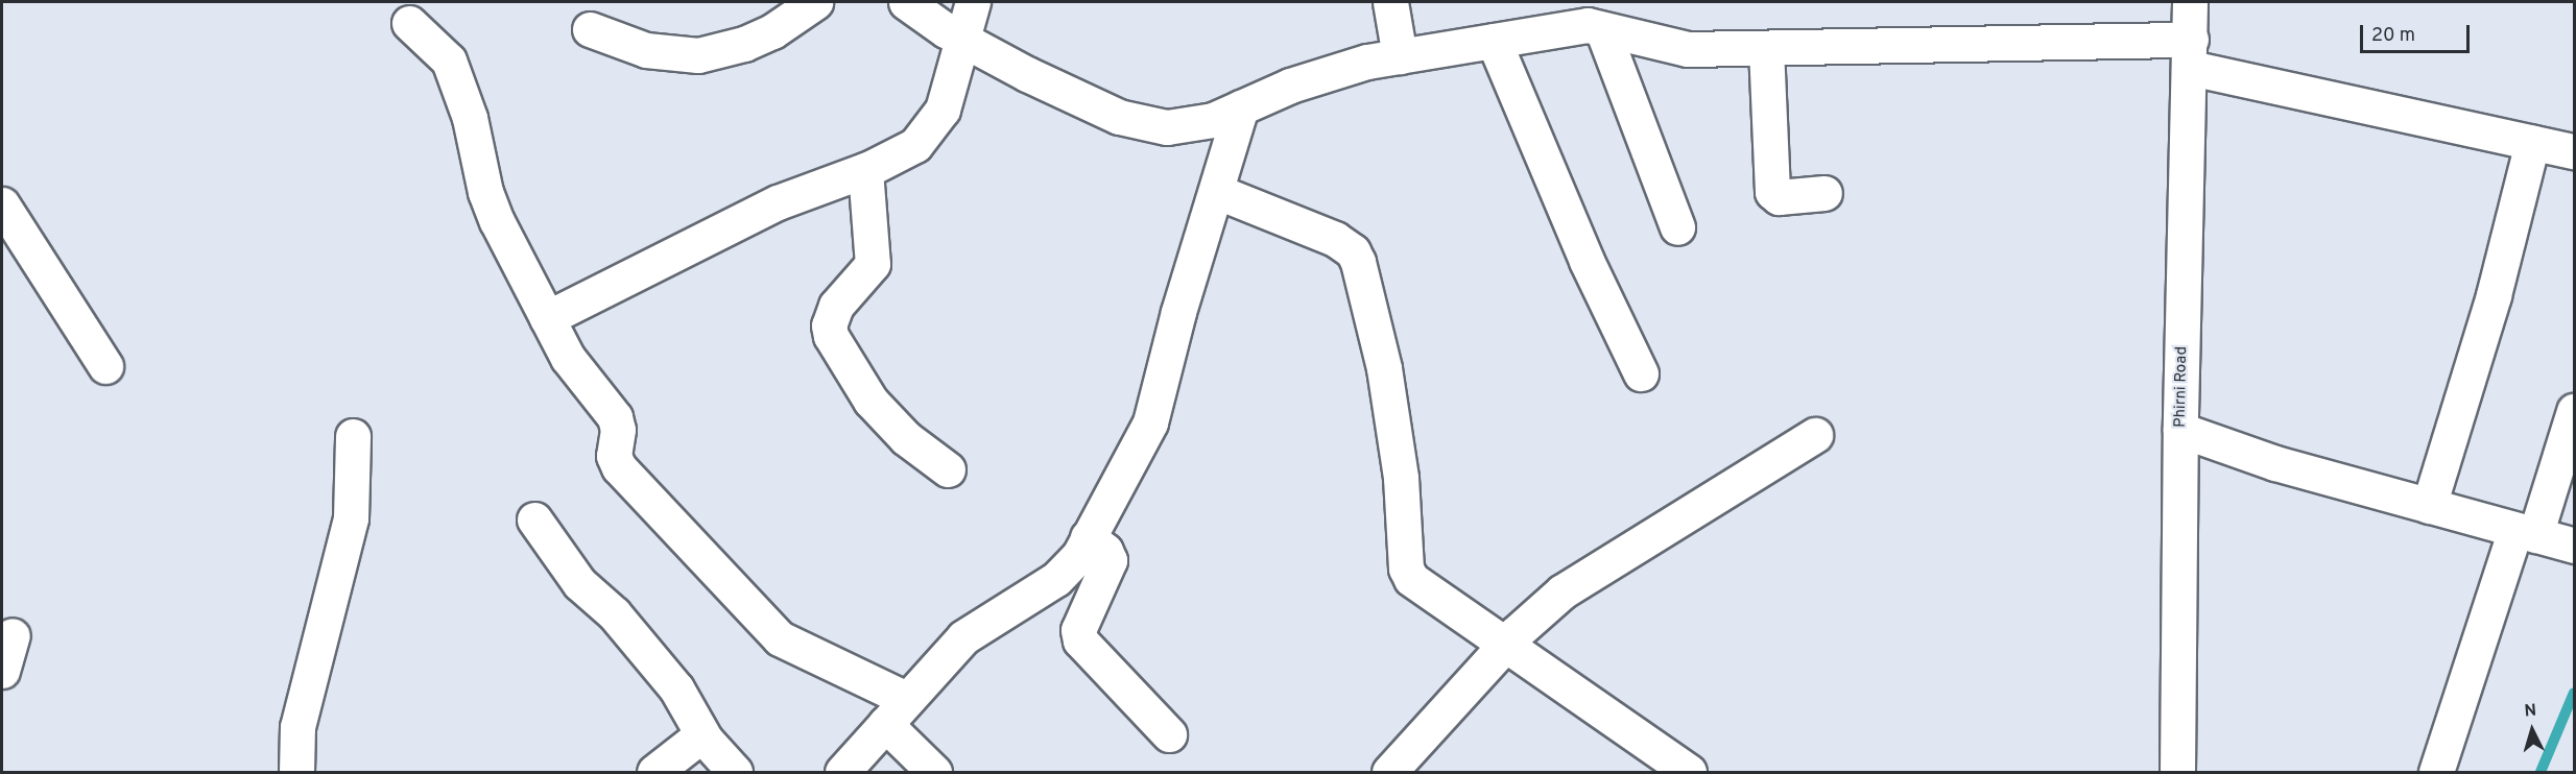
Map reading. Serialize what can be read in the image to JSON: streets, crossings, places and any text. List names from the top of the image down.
{
  "streets": {
    "street": ["Phirni Road"]
  },
  "scale_bar": "20 m",
  "north": "top"
}
